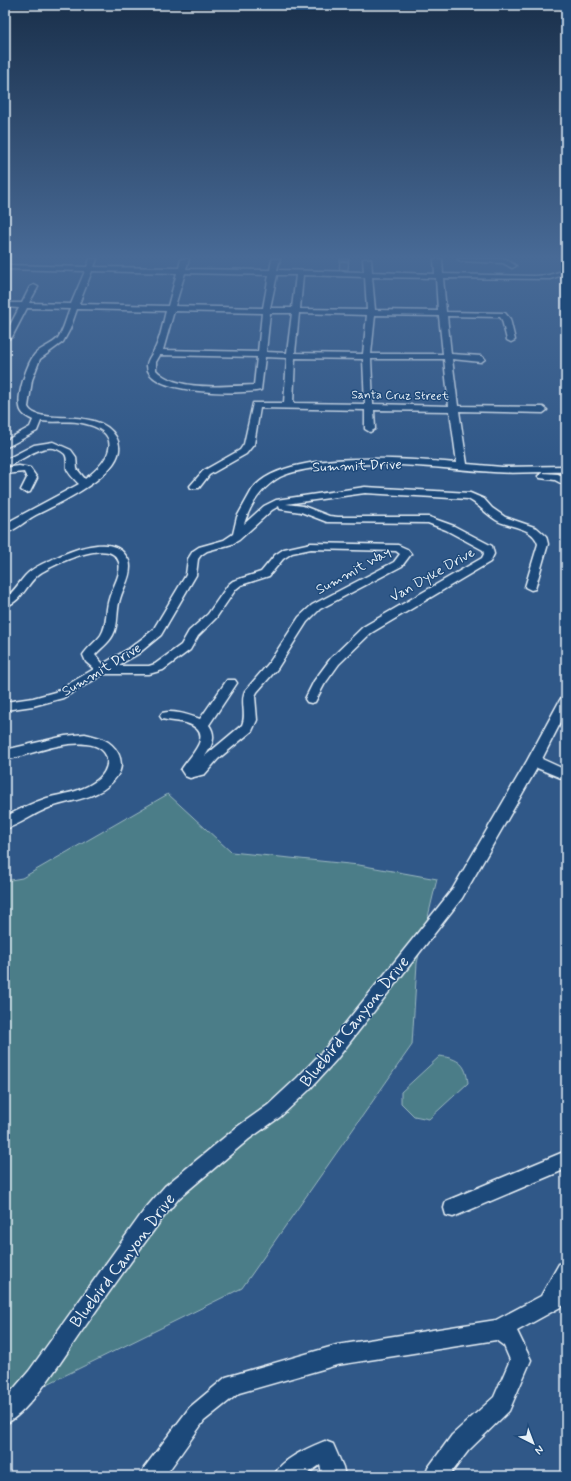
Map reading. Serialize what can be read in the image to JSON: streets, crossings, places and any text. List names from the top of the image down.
{
  "streets": {
    "street": [
      "Santa Cruz Street",
      "Summit Drive",
      "Summit Way",
      "Van Dyke Drive",
      "Bluebird Canyon Drive"
    ]
  },
  "crossings": [
    ["Summit Drive", "Summit Way"]
  ],
  "north": "bottom right"
}
